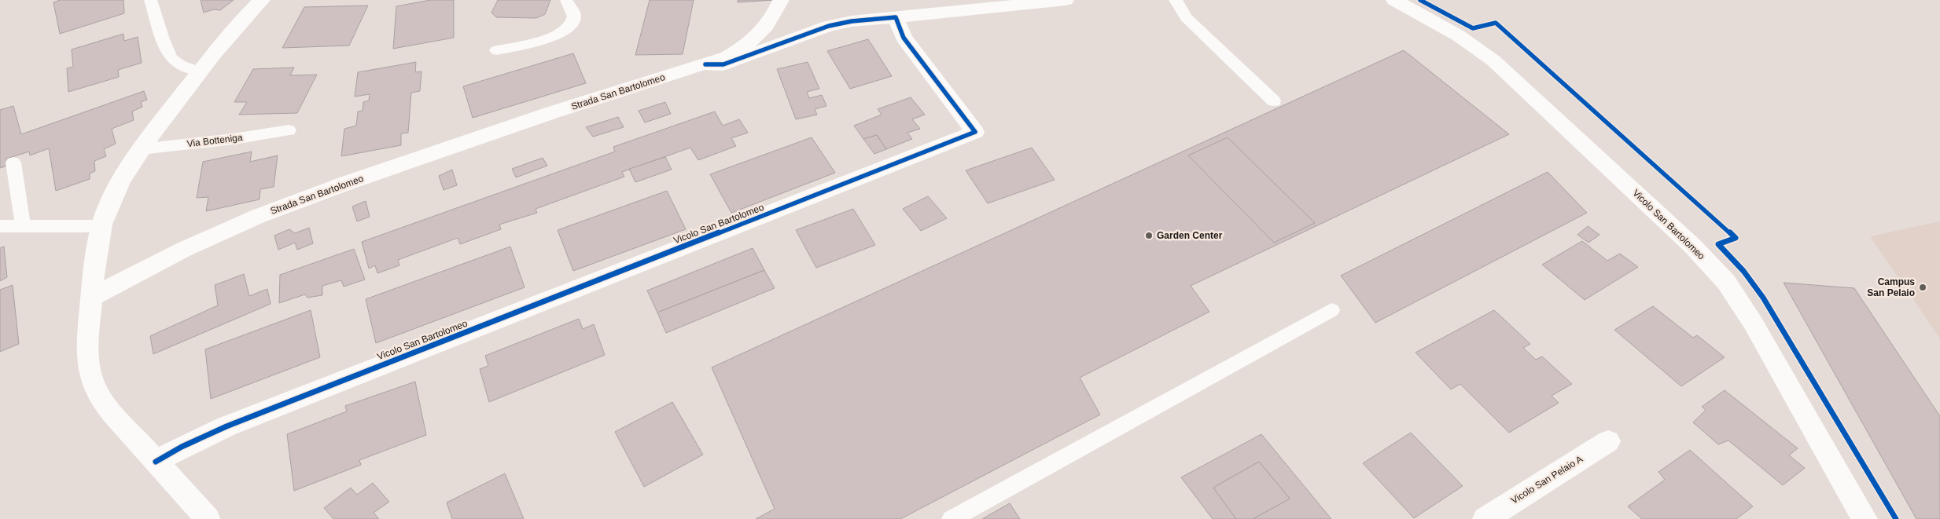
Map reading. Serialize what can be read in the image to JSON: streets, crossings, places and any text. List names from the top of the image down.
{
  "streets": {
    "street": ["Strada San Bartolomeo", "Vicolo San Bartolomeo", "Vicolo San Pelaio A"],
    "lane": ["Via Botteniga"]
  },
  "places": ["Garden Center", "Campus San Pelaio"]
}
